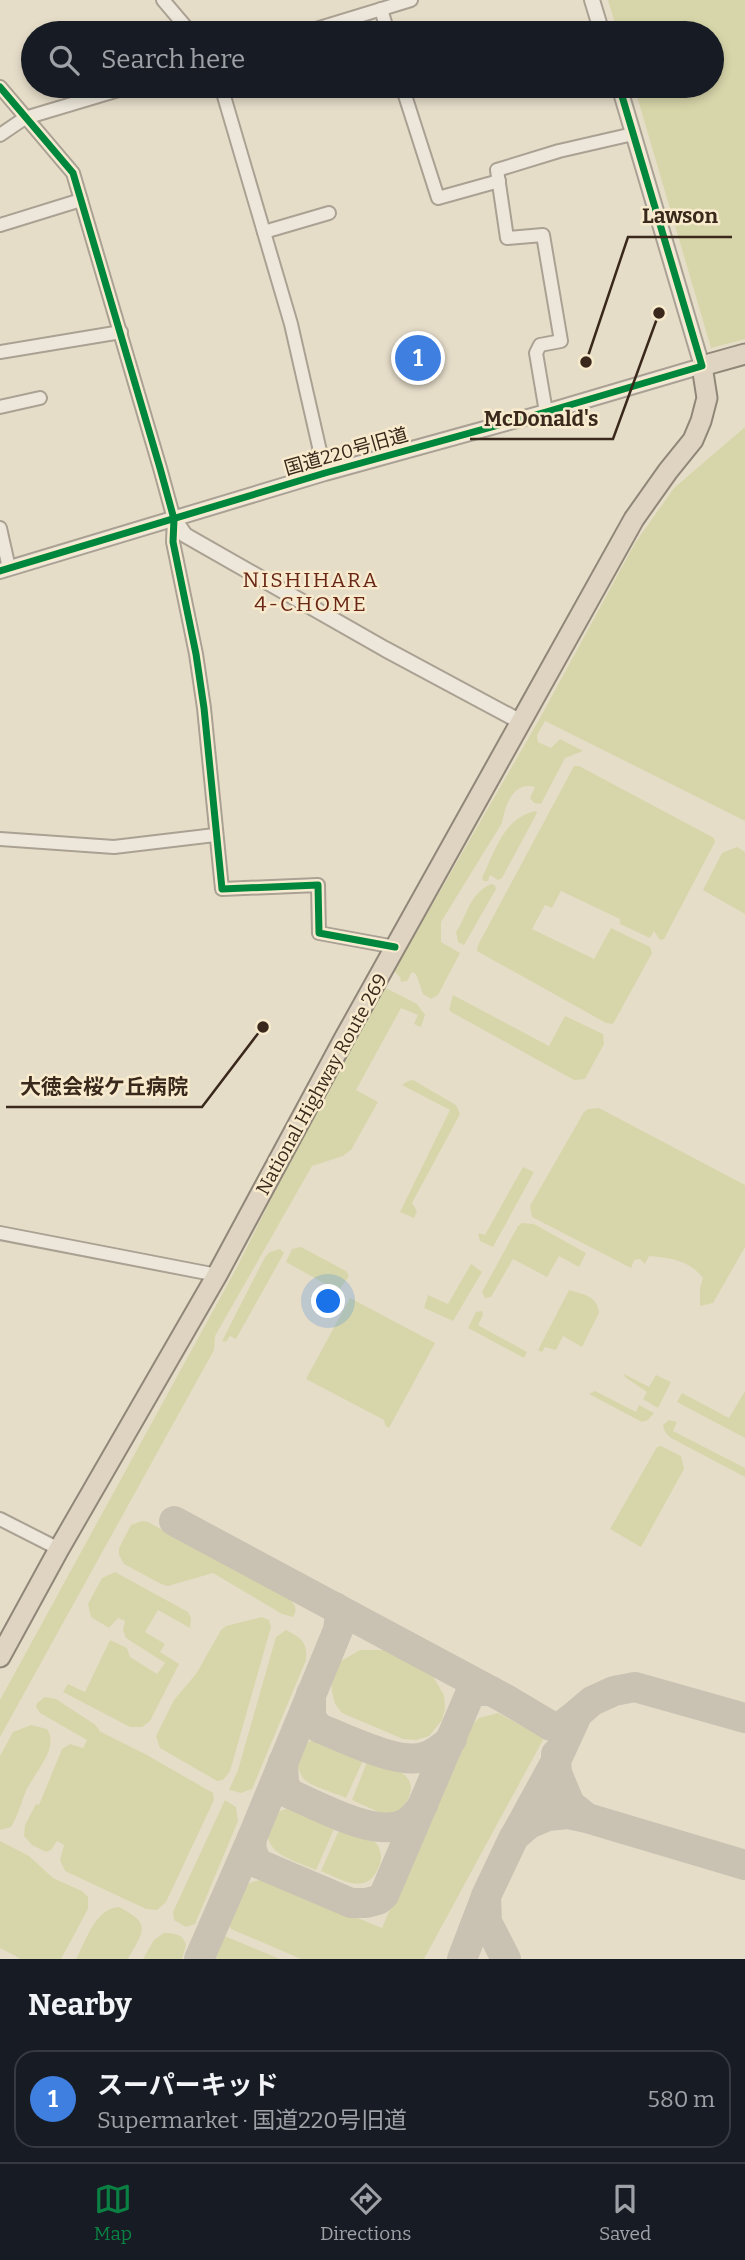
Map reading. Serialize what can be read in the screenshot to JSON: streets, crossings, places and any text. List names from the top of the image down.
{
  "streets": {
    "highway": ["National Highway Route 269"],
    "street": ["国道220号旧道"]
  },
  "crossings": [
    ["国道220号旧道", "National Highway Route 269"]
  ],
  "districts": ["NISHIHARA 4-CHOME"],
  "places": ["McDonald's", "Lawson", "大徳会桜ケ丘病院"],
  "page": {
    "search": "Search here",
    "pins": "1",
    "heading": "Nearby",
    "list": [
      {
        "mark": "1",
        "name": "スーパーキッド",
        "note": "Supermarket · 国道220号旧道",
        "value": "580 m"
      }
    ],
    "nav": ["Map", "Directions", "Saved"]
  }
}
